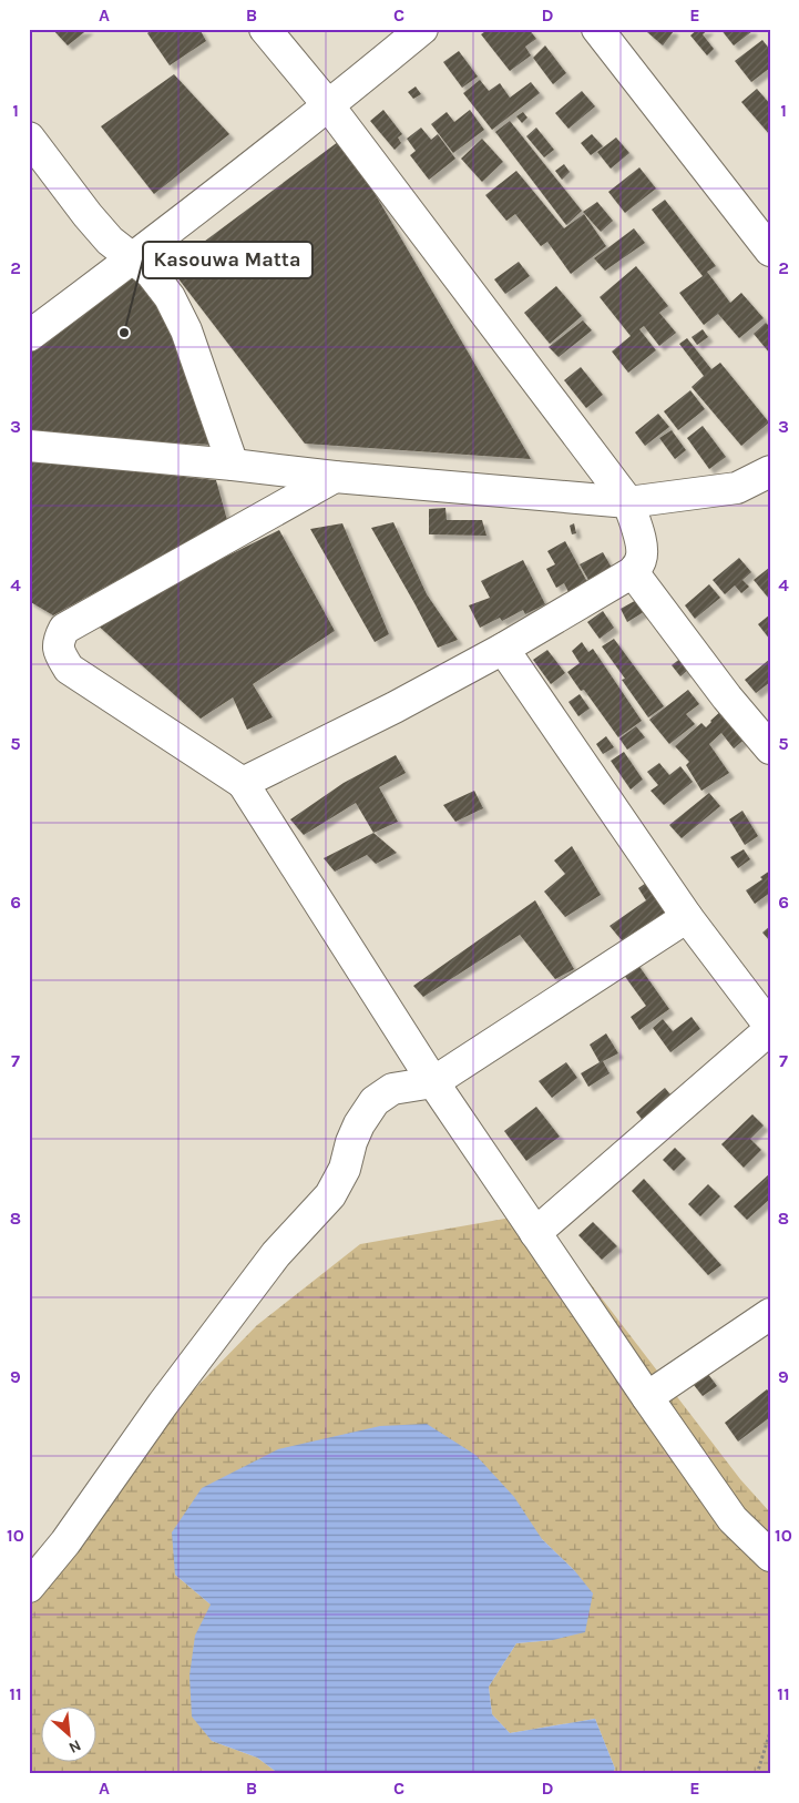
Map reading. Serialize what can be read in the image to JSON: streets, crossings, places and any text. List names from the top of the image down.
{
  "places": ["Kasouwa Matta"],
  "north": "bottom right",
  "grid": {
    "columns": [
      "A",
      "B",
      "C",
      "D",
      "E"
    ],
    "rows": [
      "1",
      "2",
      "3",
      "4",
      "5",
      "6",
      "7",
      "8",
      "9",
      "10",
      "11"
    ]
  }
}
